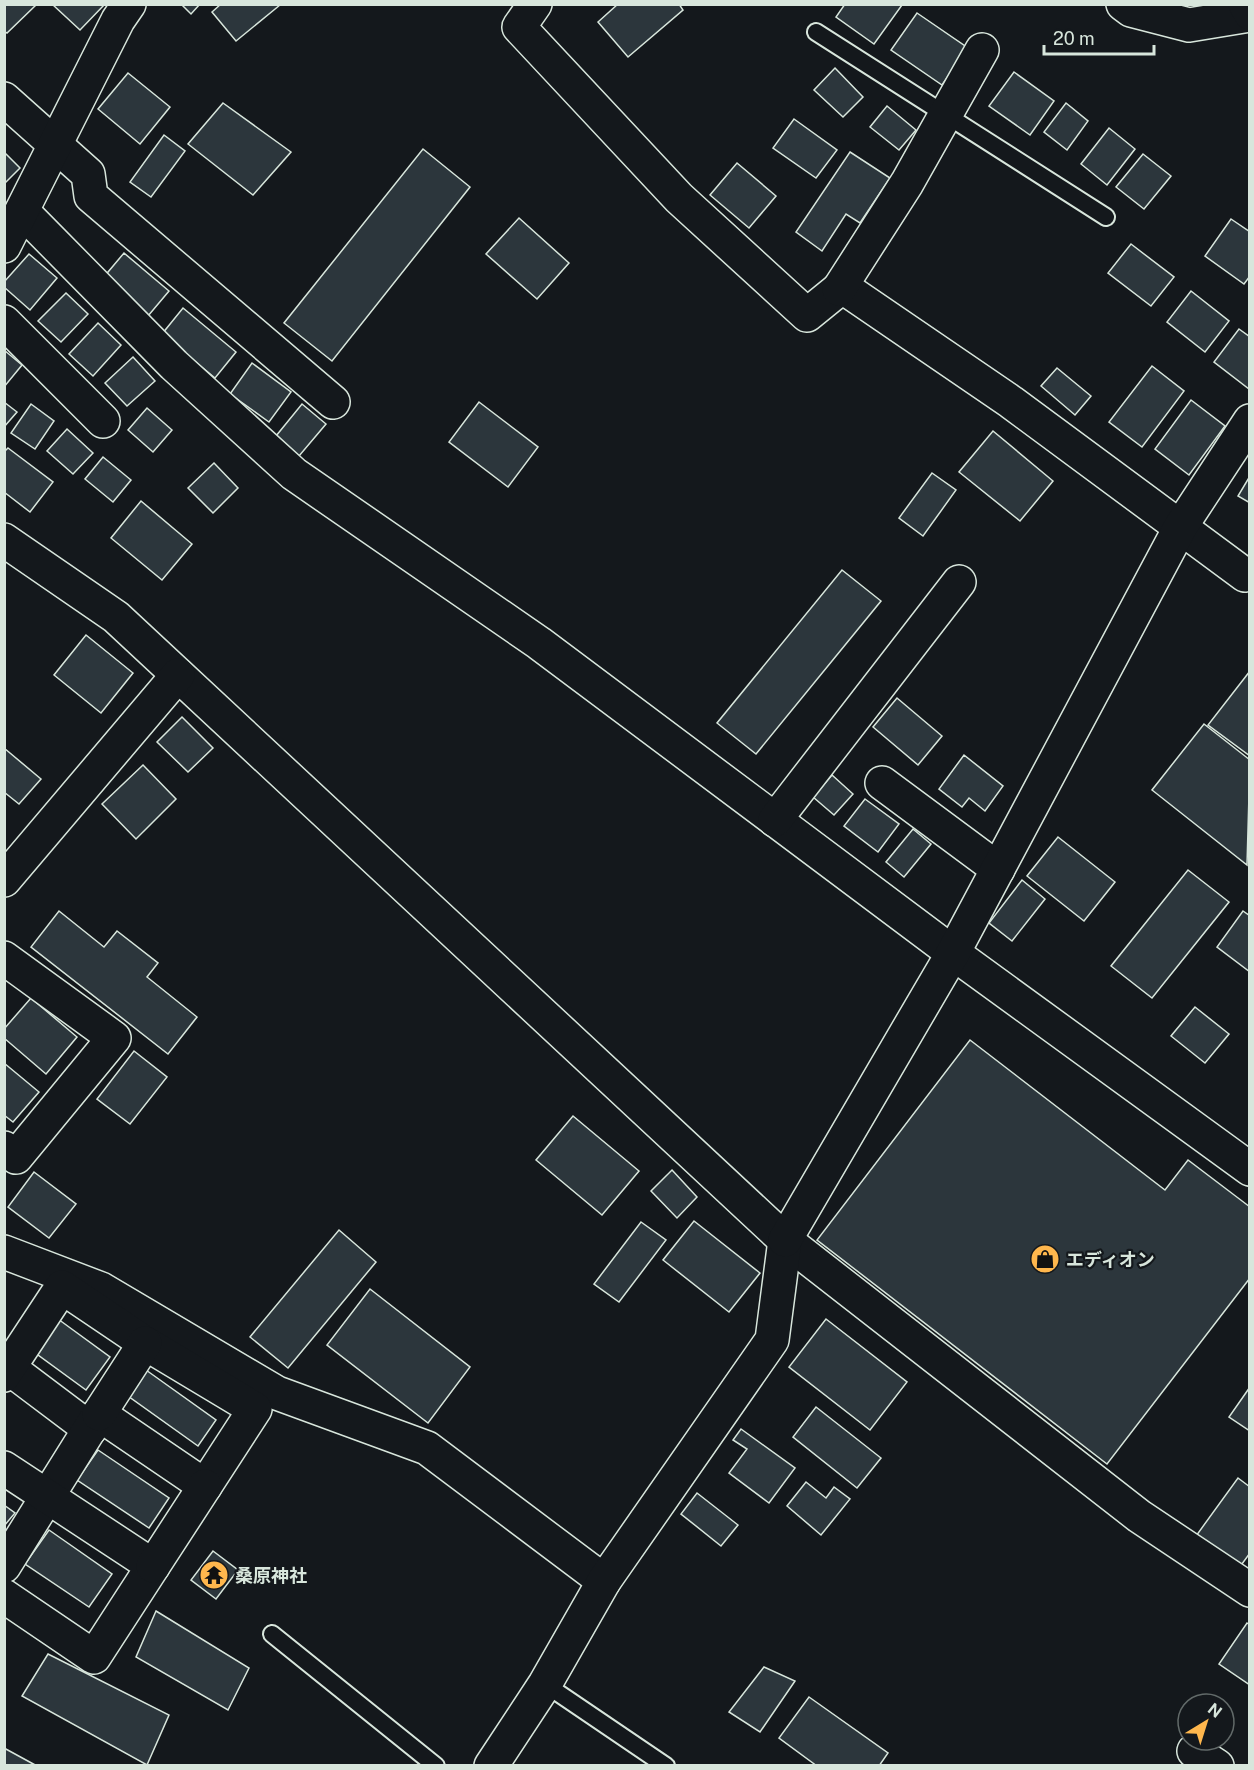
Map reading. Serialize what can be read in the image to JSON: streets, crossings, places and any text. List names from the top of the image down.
{
  "places": {
    "shop": ["エディオン"],
    "temple": ["桑原神社"]
  },
  "scale_bar": "20 m",
  "north": "top right"
}
